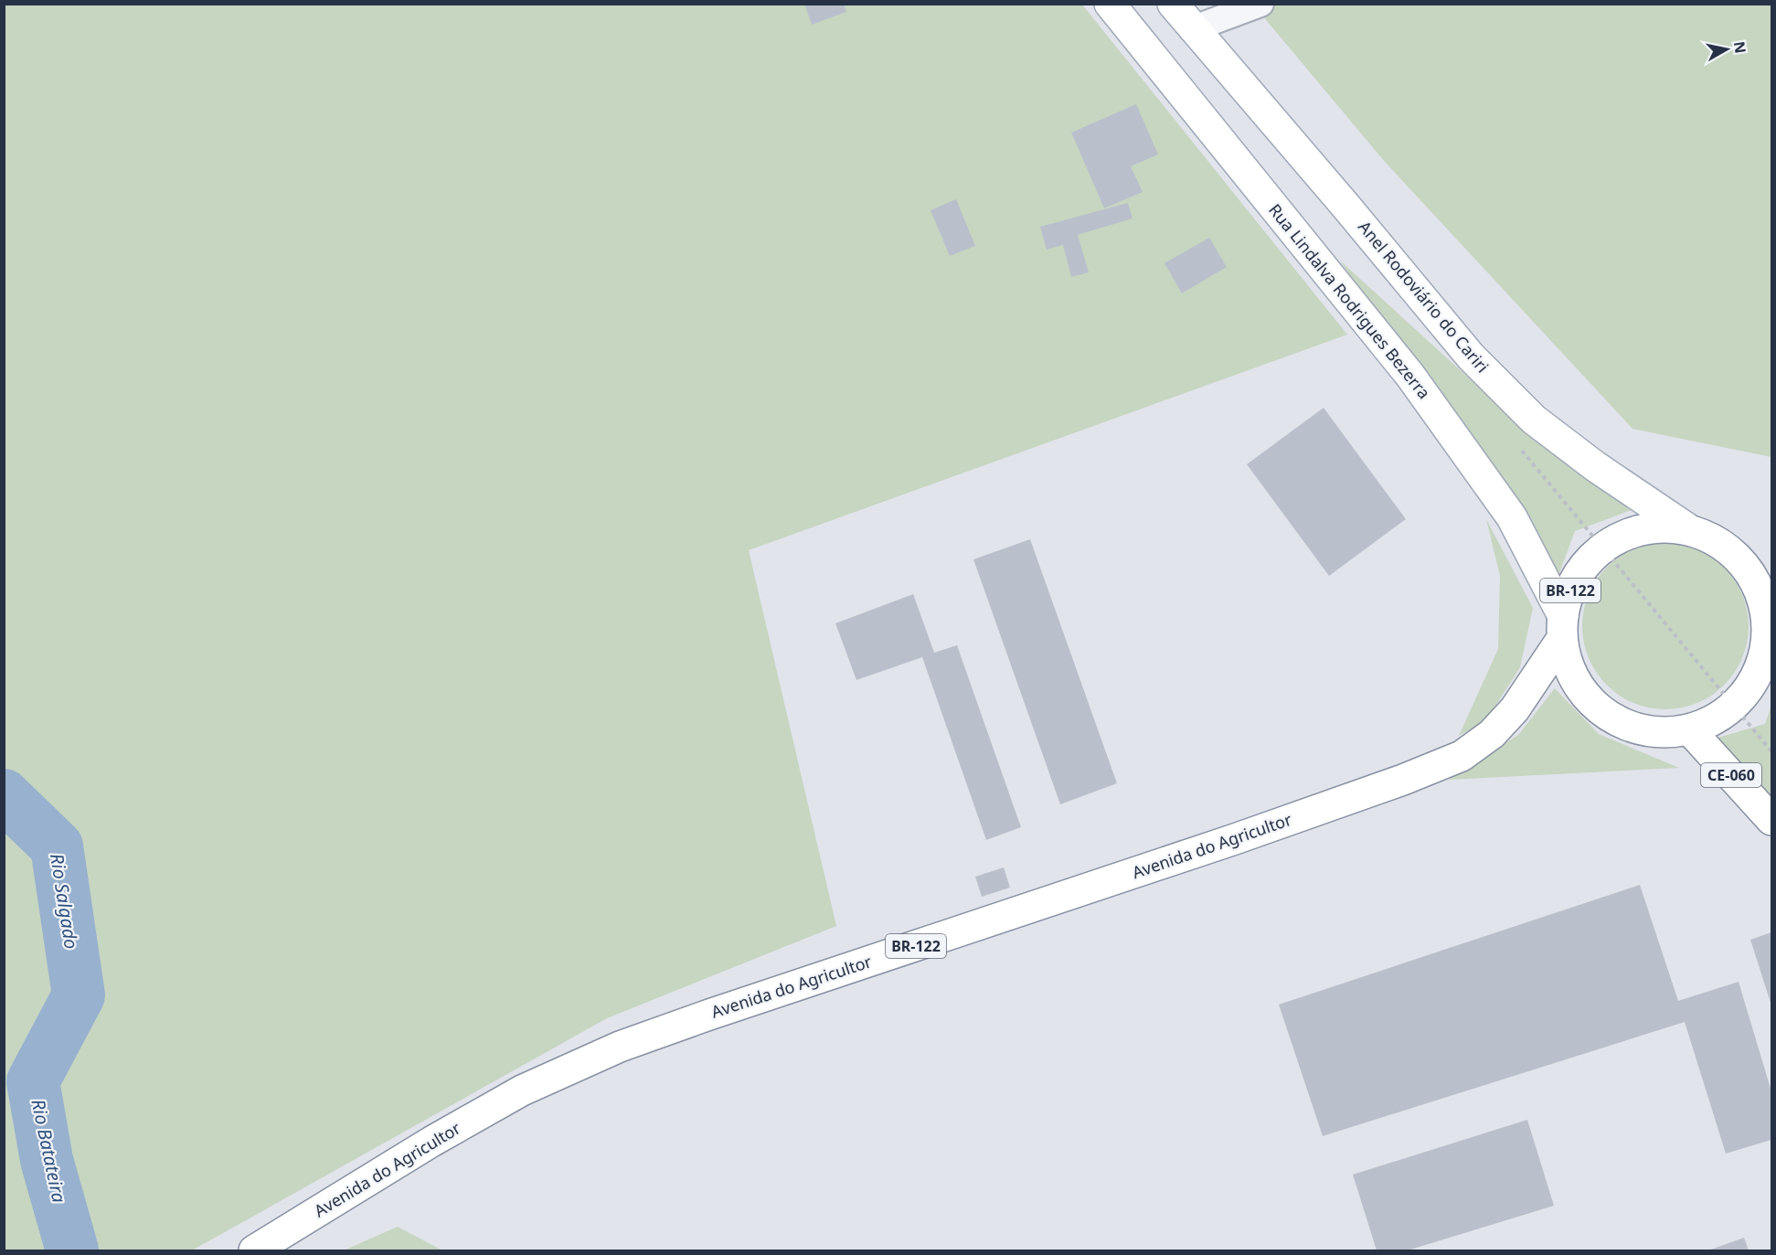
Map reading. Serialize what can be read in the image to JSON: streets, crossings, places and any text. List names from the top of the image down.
{
  "streets": {
    "main road": [
      "Anel Rodoviário do Cariri",
      "Rua Lindalva Rodrigues Bezerra",
      "BR-122",
      "CE-060",
      "Avenida do Agricultor"
    ]
  },
  "crossings": [
    ["Anel Rodoviário do Cariri", "Rua Lindalva Rodrigues Bezerra"],
    ["Anel Rodoviário do Cariri", "CE-060"],
    ["Anel Rodoviário do Cariri", "Avenida do Agricultor"],
    ["Rua Lindalva Rodrigues Bezerra", "Avenida do Agricultor"]
  ],
  "water": ["Rio Salgado", "Rio Batateira"],
  "north": "right"
}
